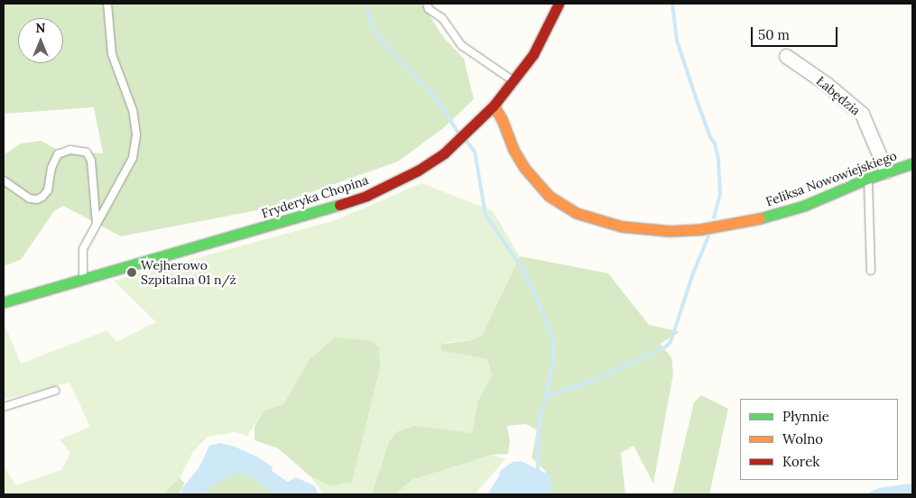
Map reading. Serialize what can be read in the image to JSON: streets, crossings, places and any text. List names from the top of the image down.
{
  "streets": {
    "street": ["Łabędzia", "Feliksa Nowowiejskiego", "Fryderyka Chopina"]
  },
  "crossings": [
    ["Łabędzia", "Feliksa Nowowiejskiego"],
    ["Feliksa Nowowiejskiego", "Fryderyka Chopina"]
  ],
  "places": ["Wejherowo Szpitalna 01 n/ż"],
  "legend": ["Płynnie", "Wolno", "Korek"],
  "scale_bar": "50 m",
  "north": "top"
}
